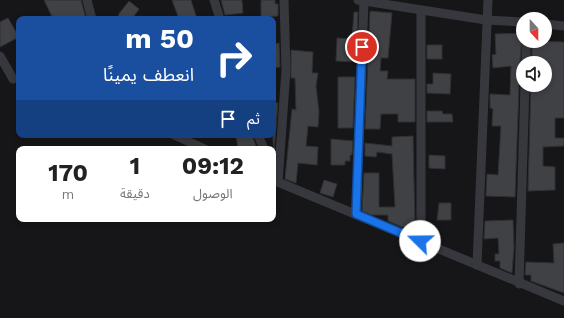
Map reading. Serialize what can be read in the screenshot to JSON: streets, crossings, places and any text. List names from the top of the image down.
{
  "north": "bottom",
  "page": {
    "turn": ["50 m", "انعطف يمينًا"],
    "then": "ثم",
    "eta": [
      "09:12",
      "الوصول",
      "1",
      "دقيقة",
      "170",
      "m"
    ]
  }
}
